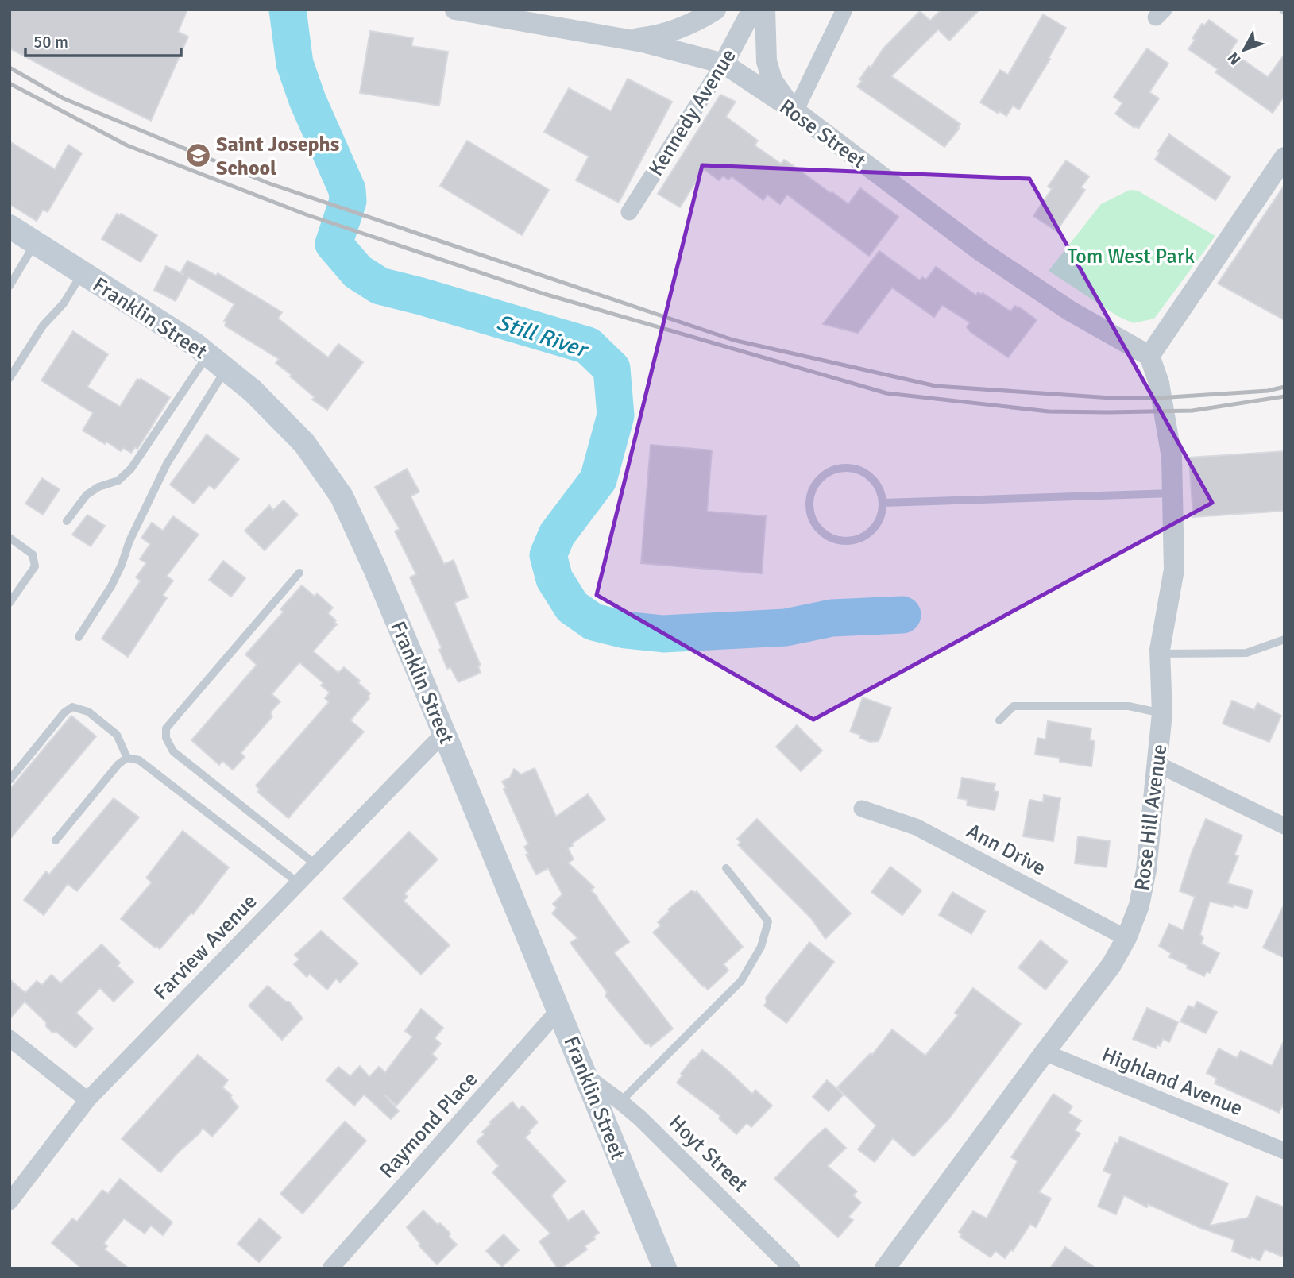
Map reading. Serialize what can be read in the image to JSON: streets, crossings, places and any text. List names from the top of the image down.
{
  "streets": {
    "main road": ["Franklin Street"],
    "street": [
      "Kennedy Avenue",
      "Rose Street",
      "Rose Hill Avenue",
      "Ann Drive",
      "Farview Avenue",
      "Highland Avenue",
      "Raymond Place",
      "Hoyt Street"
    ]
  },
  "crossings": [
    ["Kennedy Avenue", "Rose Street"],
    ["Rose Street", "Rose Hill Avenue"],
    ["Franklin Street", "Farview Avenue"],
    ["Franklin Street", "Raymond Place"],
    ["Franklin Street", "Hoyt Street"],
    ["Rose Hill Avenue", "Ann Drive"],
    ["Rose Hill Avenue", "Highland Avenue"]
  ],
  "water": ["Still River"],
  "parks": ["Tom West Park"],
  "places": {
    "school or university": ["Saint Josephs School"]
  },
  "scale_bar": "50 m",
  "north": "bottom left"
}
